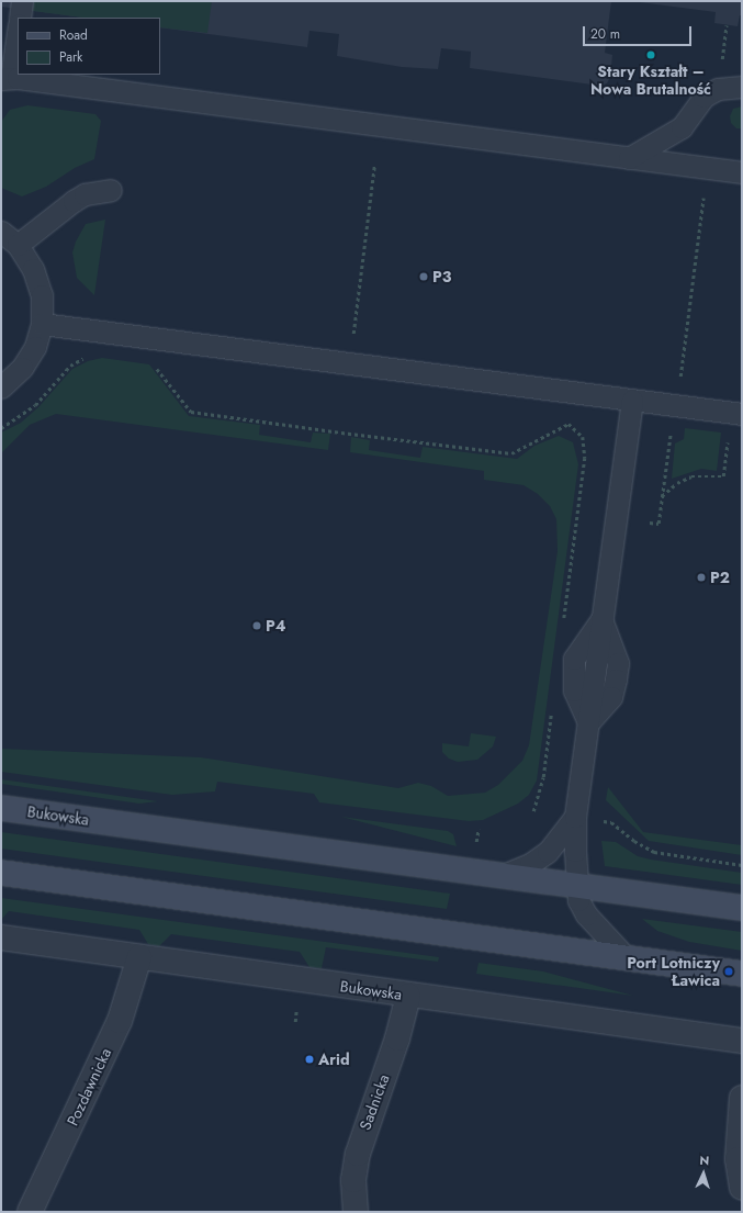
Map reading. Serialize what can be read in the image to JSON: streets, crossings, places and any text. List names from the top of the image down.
{
  "streets": {
    "main road": ["Bukowska"],
    "street": ["Pozdawnicka", "Sadnicka"]
  },
  "crossings": [
    ["Bukowska", "Pozdawnicka"],
    ["Bukowska", "Sadnicka"]
  ],
  "places": [
    "Stary Kształt – Nowa Brutalność",
    "P3",
    "P2",
    "P4",
    "Port Lotniczy Ławica",
    "Arid"
  ],
  "legend": ["Road", "Park"],
  "scale_bar": "20 m",
  "north": "top"
}
